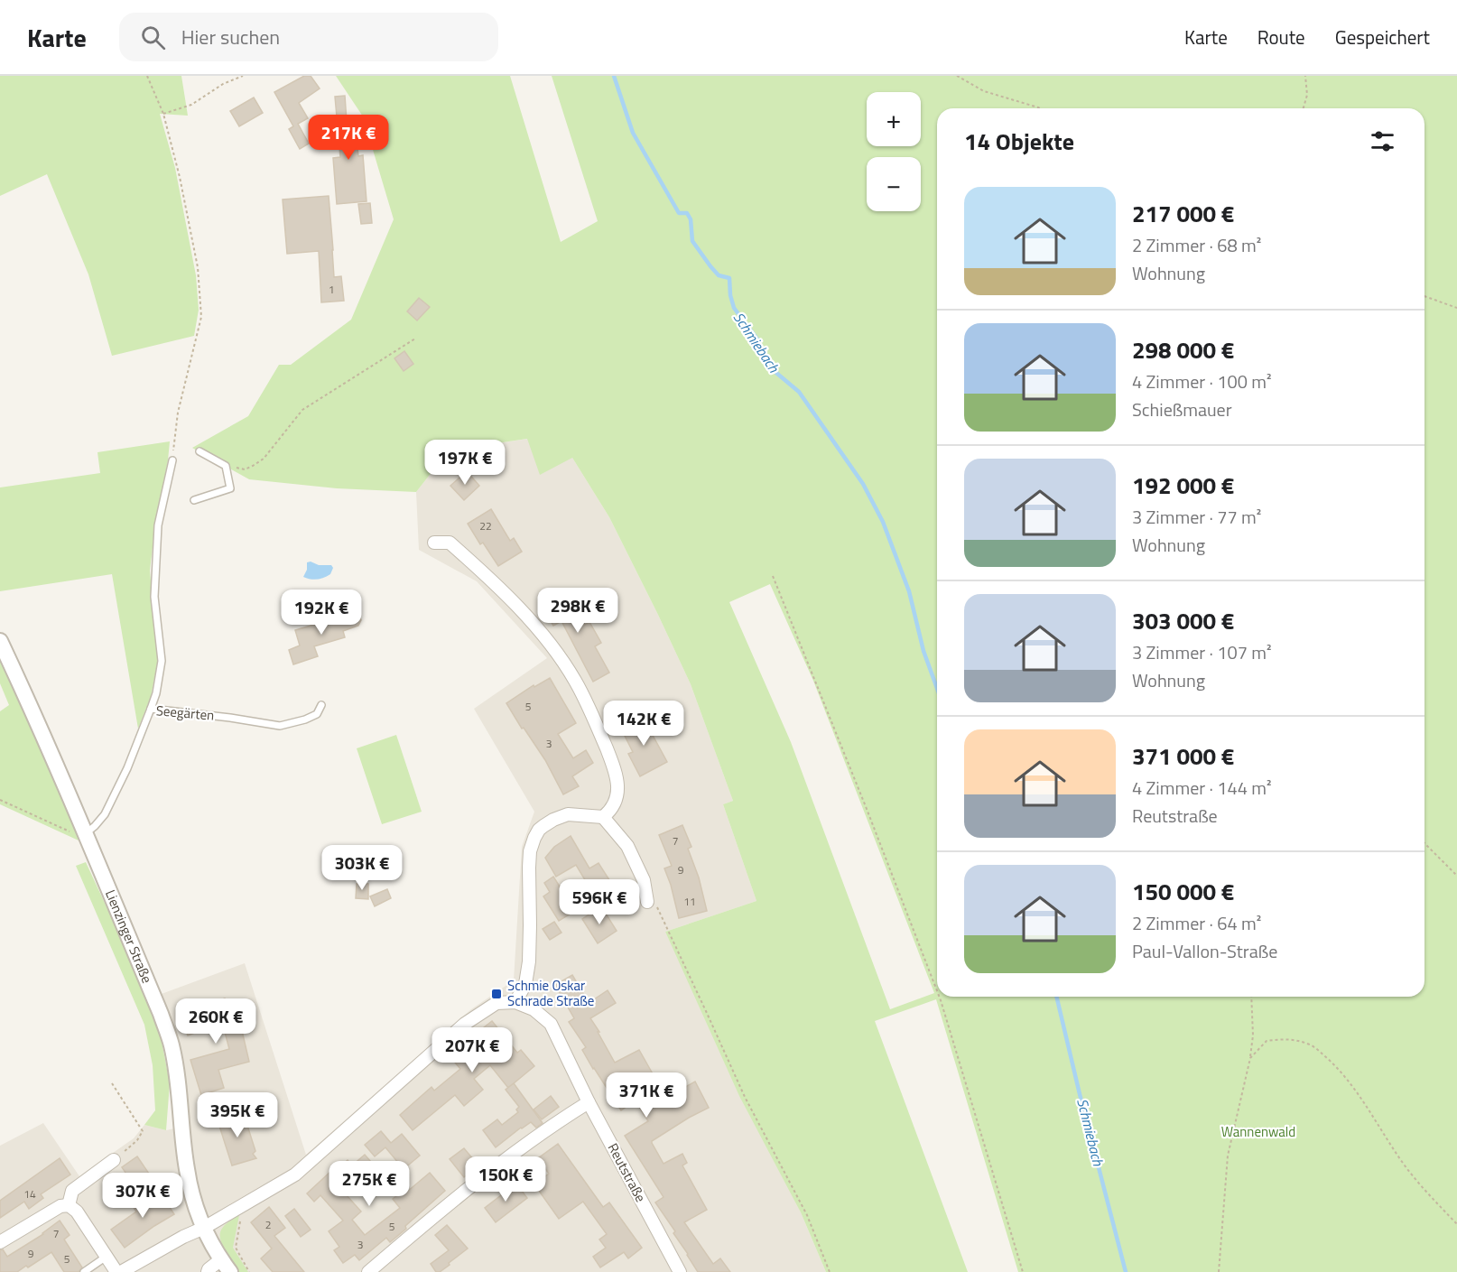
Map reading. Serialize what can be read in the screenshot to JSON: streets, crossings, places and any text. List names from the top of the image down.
{
  "streets": {
    "street": ["Lienzinger Straße", "Reutstraße"],
    "lane": ["Seegärten"]
  },
  "crossings": [
    ["Seegärten", "Lienzinger Straße"]
  ],
  "water": ["Schmiebach"],
  "parks": ["Wannenwald"],
  "places": {
    "transit": ["Schmie Oskar Schrade Straße"]
  },
  "house_numbers": [
    "1",
    "22",
    "5",
    "3",
    "7",
    "9",
    "11",
    "14",
    "2",
    "5",
    "7",
    "3",
    "9",
    "5"
  ],
  "page": {
    "header": "Karte",
    "search": "Hier suchen",
    "nav": ["Karte", "Route", "Gespeichert"],
    "map_buttons": ["+", "−"],
    "heading": "14 Objekte",
    "price": [
      "217K €",
      "197K €",
      "298K €",
      "192K €",
      "142K €",
      "303K €",
      "596K €",
      "260K €",
      "207K €",
      "371K €",
      "395K €",
      "150K €",
      "275K €",
      "307K €"
    ],
    "list": [
      {
        "name": "217 000 €",
        "note": "2 Zimmer · 68 m² · Wohnung"
      },
      {
        "name": "298 000 €",
        "note": "4 Zimmer · 100 m² · Schießmauer"
      },
      {
        "name": "192 000 €",
        "note": "3 Zimmer · 77 m² · Wohnung"
      },
      {
        "name": "303 000 €",
        "note": "3 Zimmer · 107 m² · Wohnung"
      },
      {
        "name": "371 000 €",
        "note": "4 Zimmer · 144 m² · Reutstraße"
      },
      {
        "name": "150 000 €",
        "note": "2 Zimmer · 64 m² · Paul-Vallon-Straße"
      }
    ]
  }
}
